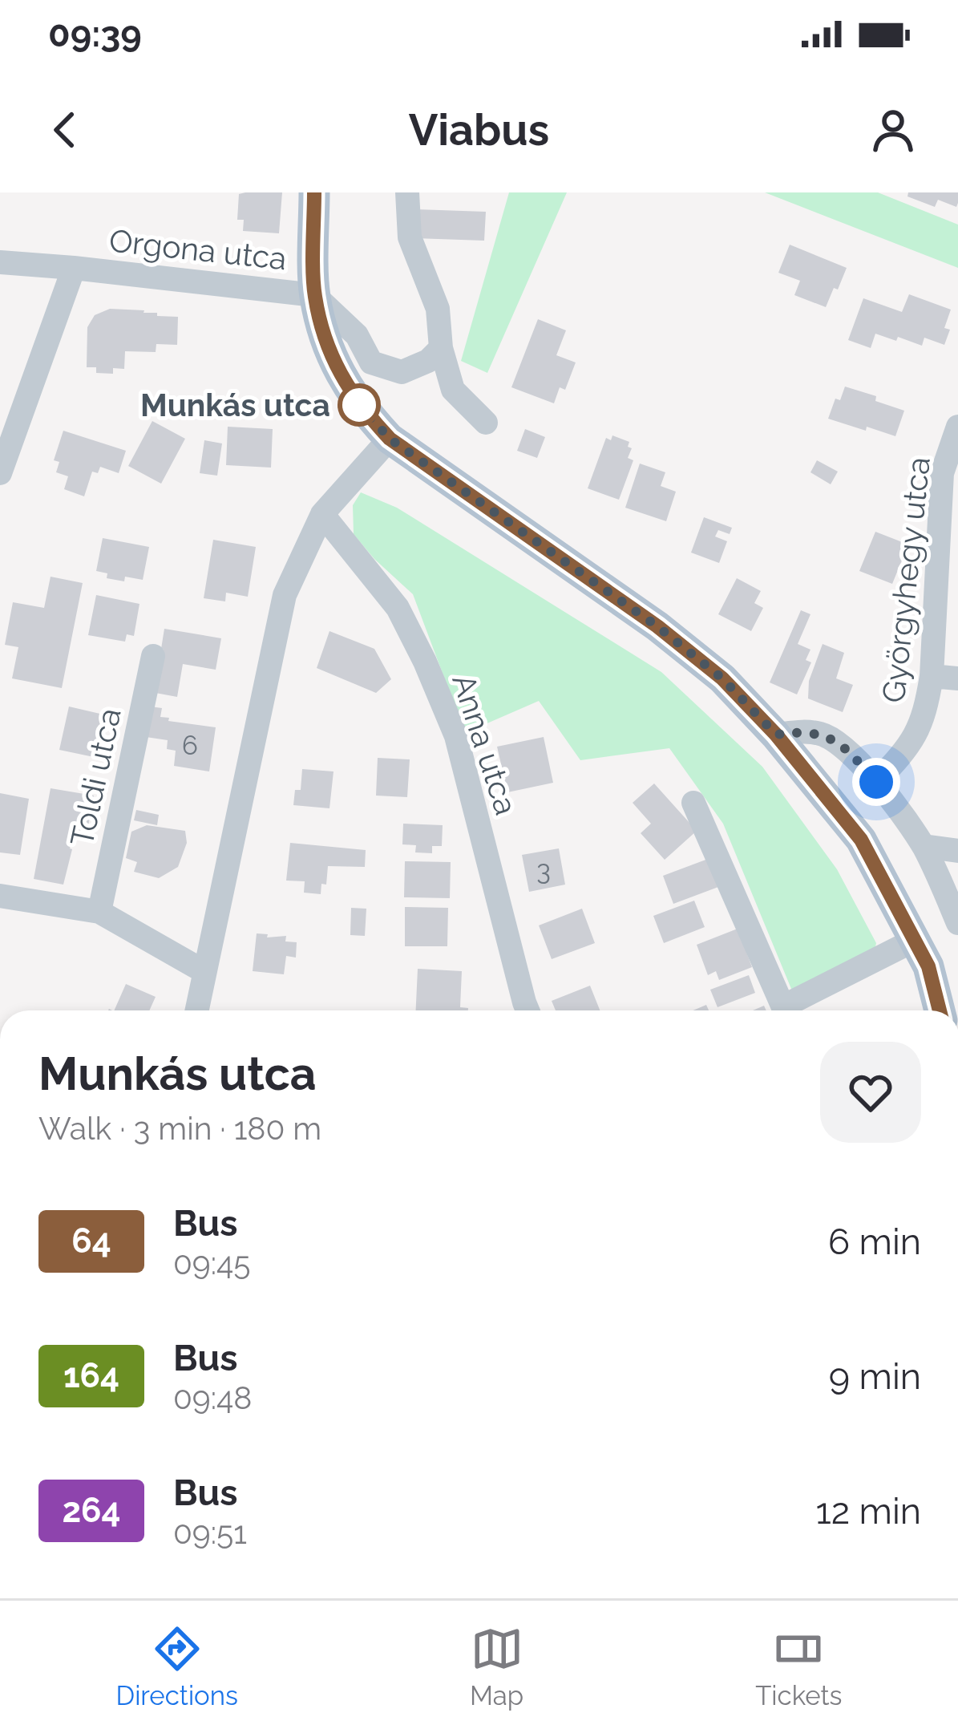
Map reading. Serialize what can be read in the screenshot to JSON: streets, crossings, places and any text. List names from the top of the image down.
{
  "streets": {
    "street": [
      "Orgona utca",
      "Györgyhegy utca",
      "Anna utca",
      "Toldi utca"
    ]
  },
  "places": ["Munkás utca"],
  "lines": ["bus line 64"],
  "house_numbers": ["6", "3"],
  "page": {
    "status": "09:39",
    "header": "Viabus",
    "heading": ["Munkás utca", "Walk · 3 min · 180 m"],
    "list": [
      {
        "mark": "64",
        "name": "Bus",
        "note": "09:45",
        "value": "6 min"
      },
      {
        "mark": "164",
        "name": "Bus",
        "note": "09:48",
        "value": "9 min"
      },
      {
        "mark": "264",
        "name": "Bus",
        "note": "09:51",
        "value": "12 min"
      }
    ],
    "tabs": ["Directions", "Map", "Tickets"]
  }
}
